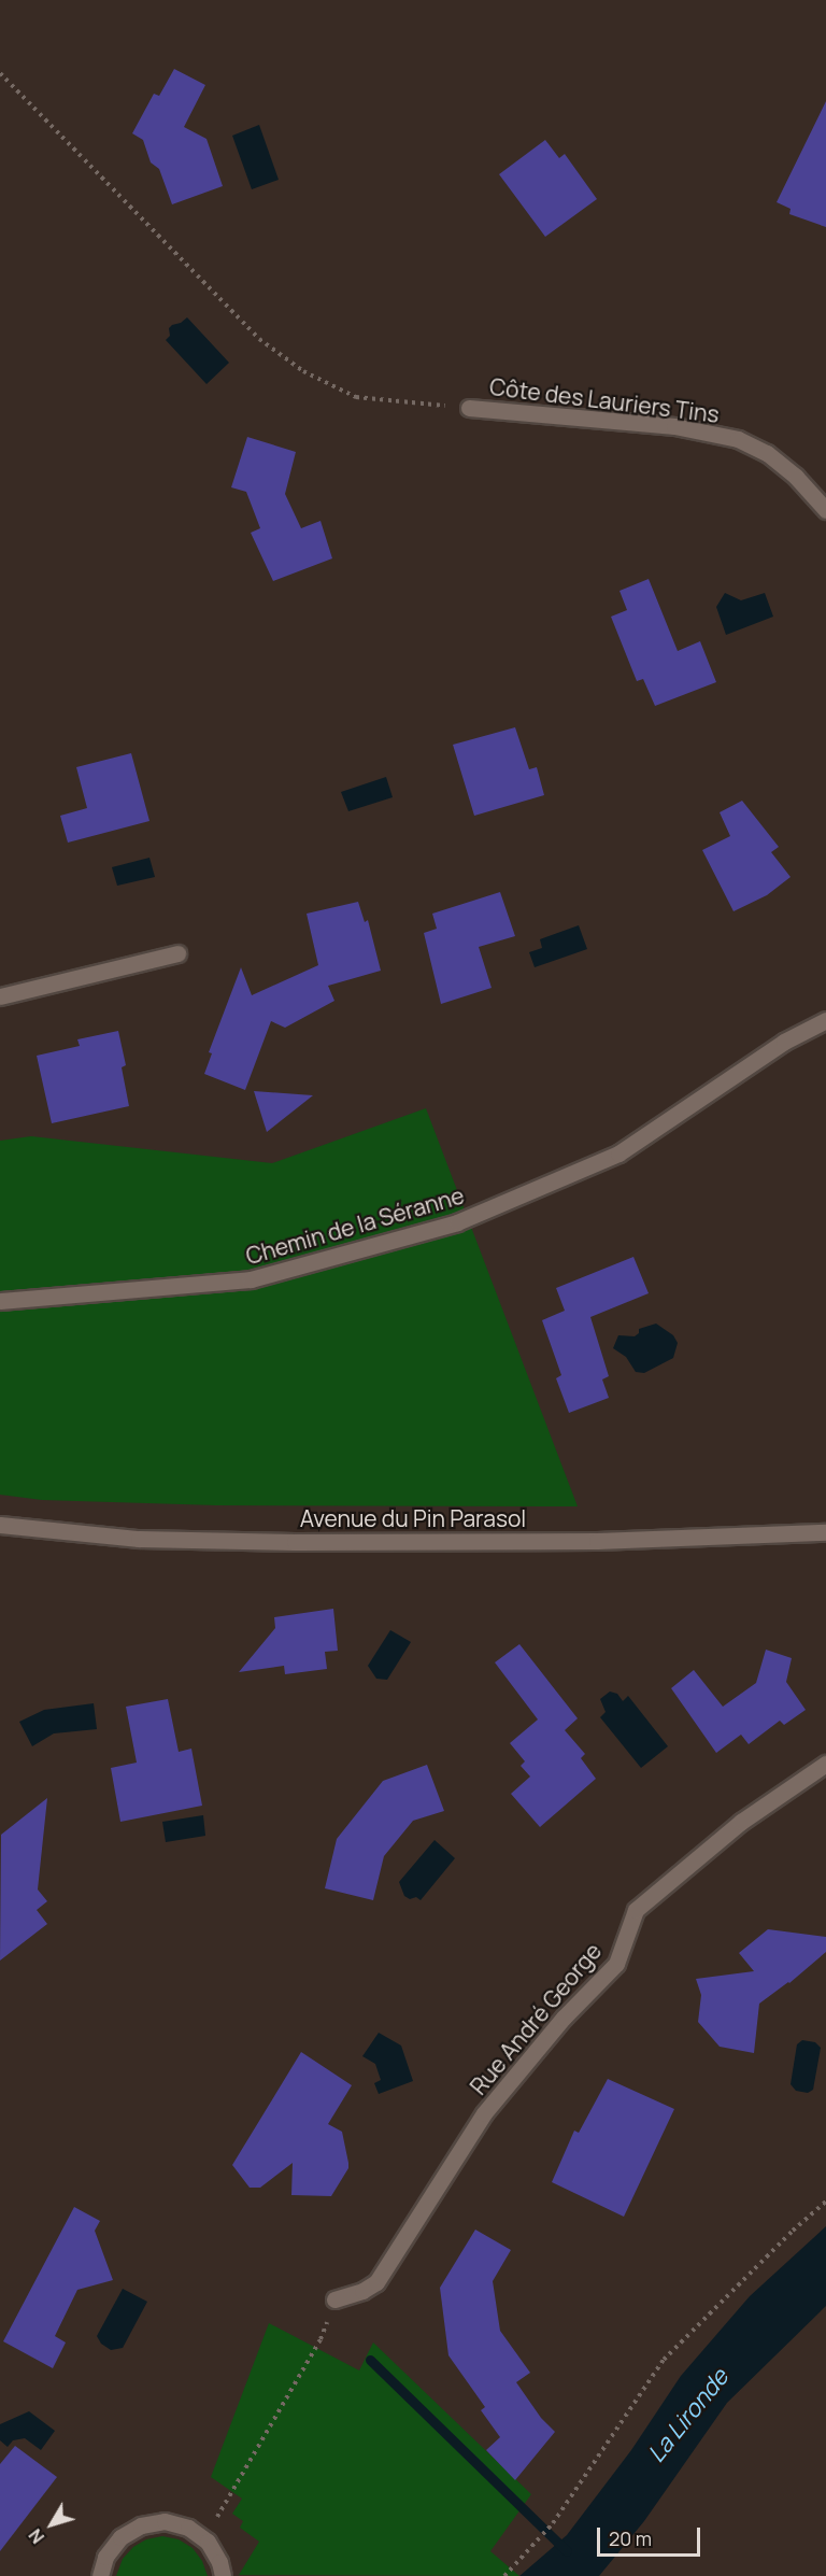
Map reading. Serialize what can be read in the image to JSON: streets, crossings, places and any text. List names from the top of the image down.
{
  "streets": {
    "street": [
      "Côte des Lauriers Tins",
      "Chemin de la Séranne",
      "Avenue du Pin Parasol",
      "Rue André George"
    ]
  },
  "water": ["La Lironde"],
  "scale_bar": "20 m",
  "north": "bottom left"
}
